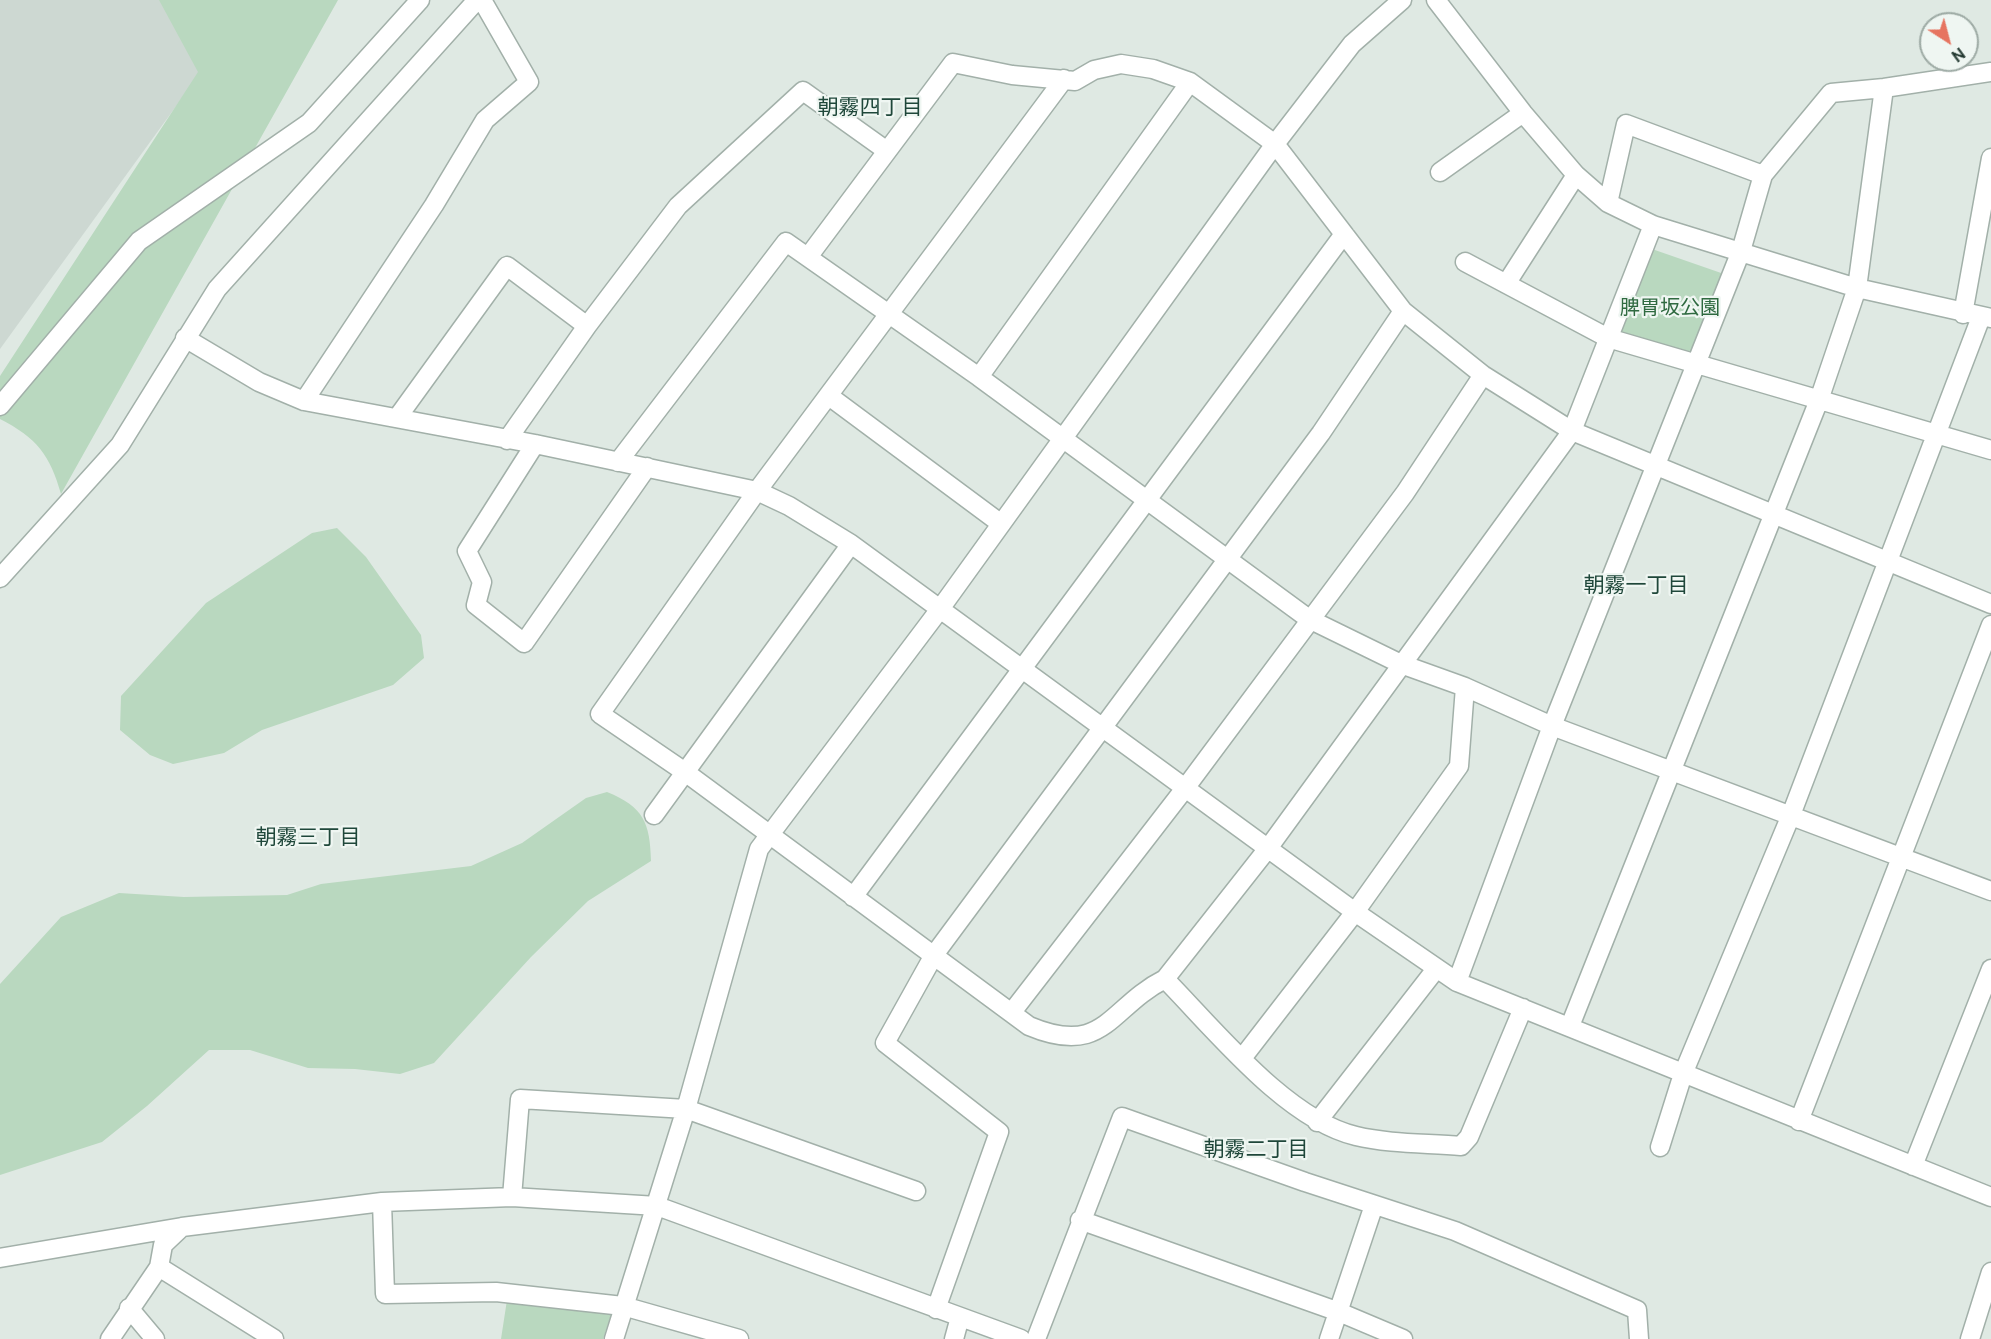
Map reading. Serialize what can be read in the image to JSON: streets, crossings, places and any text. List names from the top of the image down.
{
  "districts": [
    "朝霧四丁目",
    "朝霧一丁目",
    "朝霧三丁目",
    "朝霧二丁目"
  ],
  "parks": ["脾胃坂公園"],
  "north": "bottom right"
}
